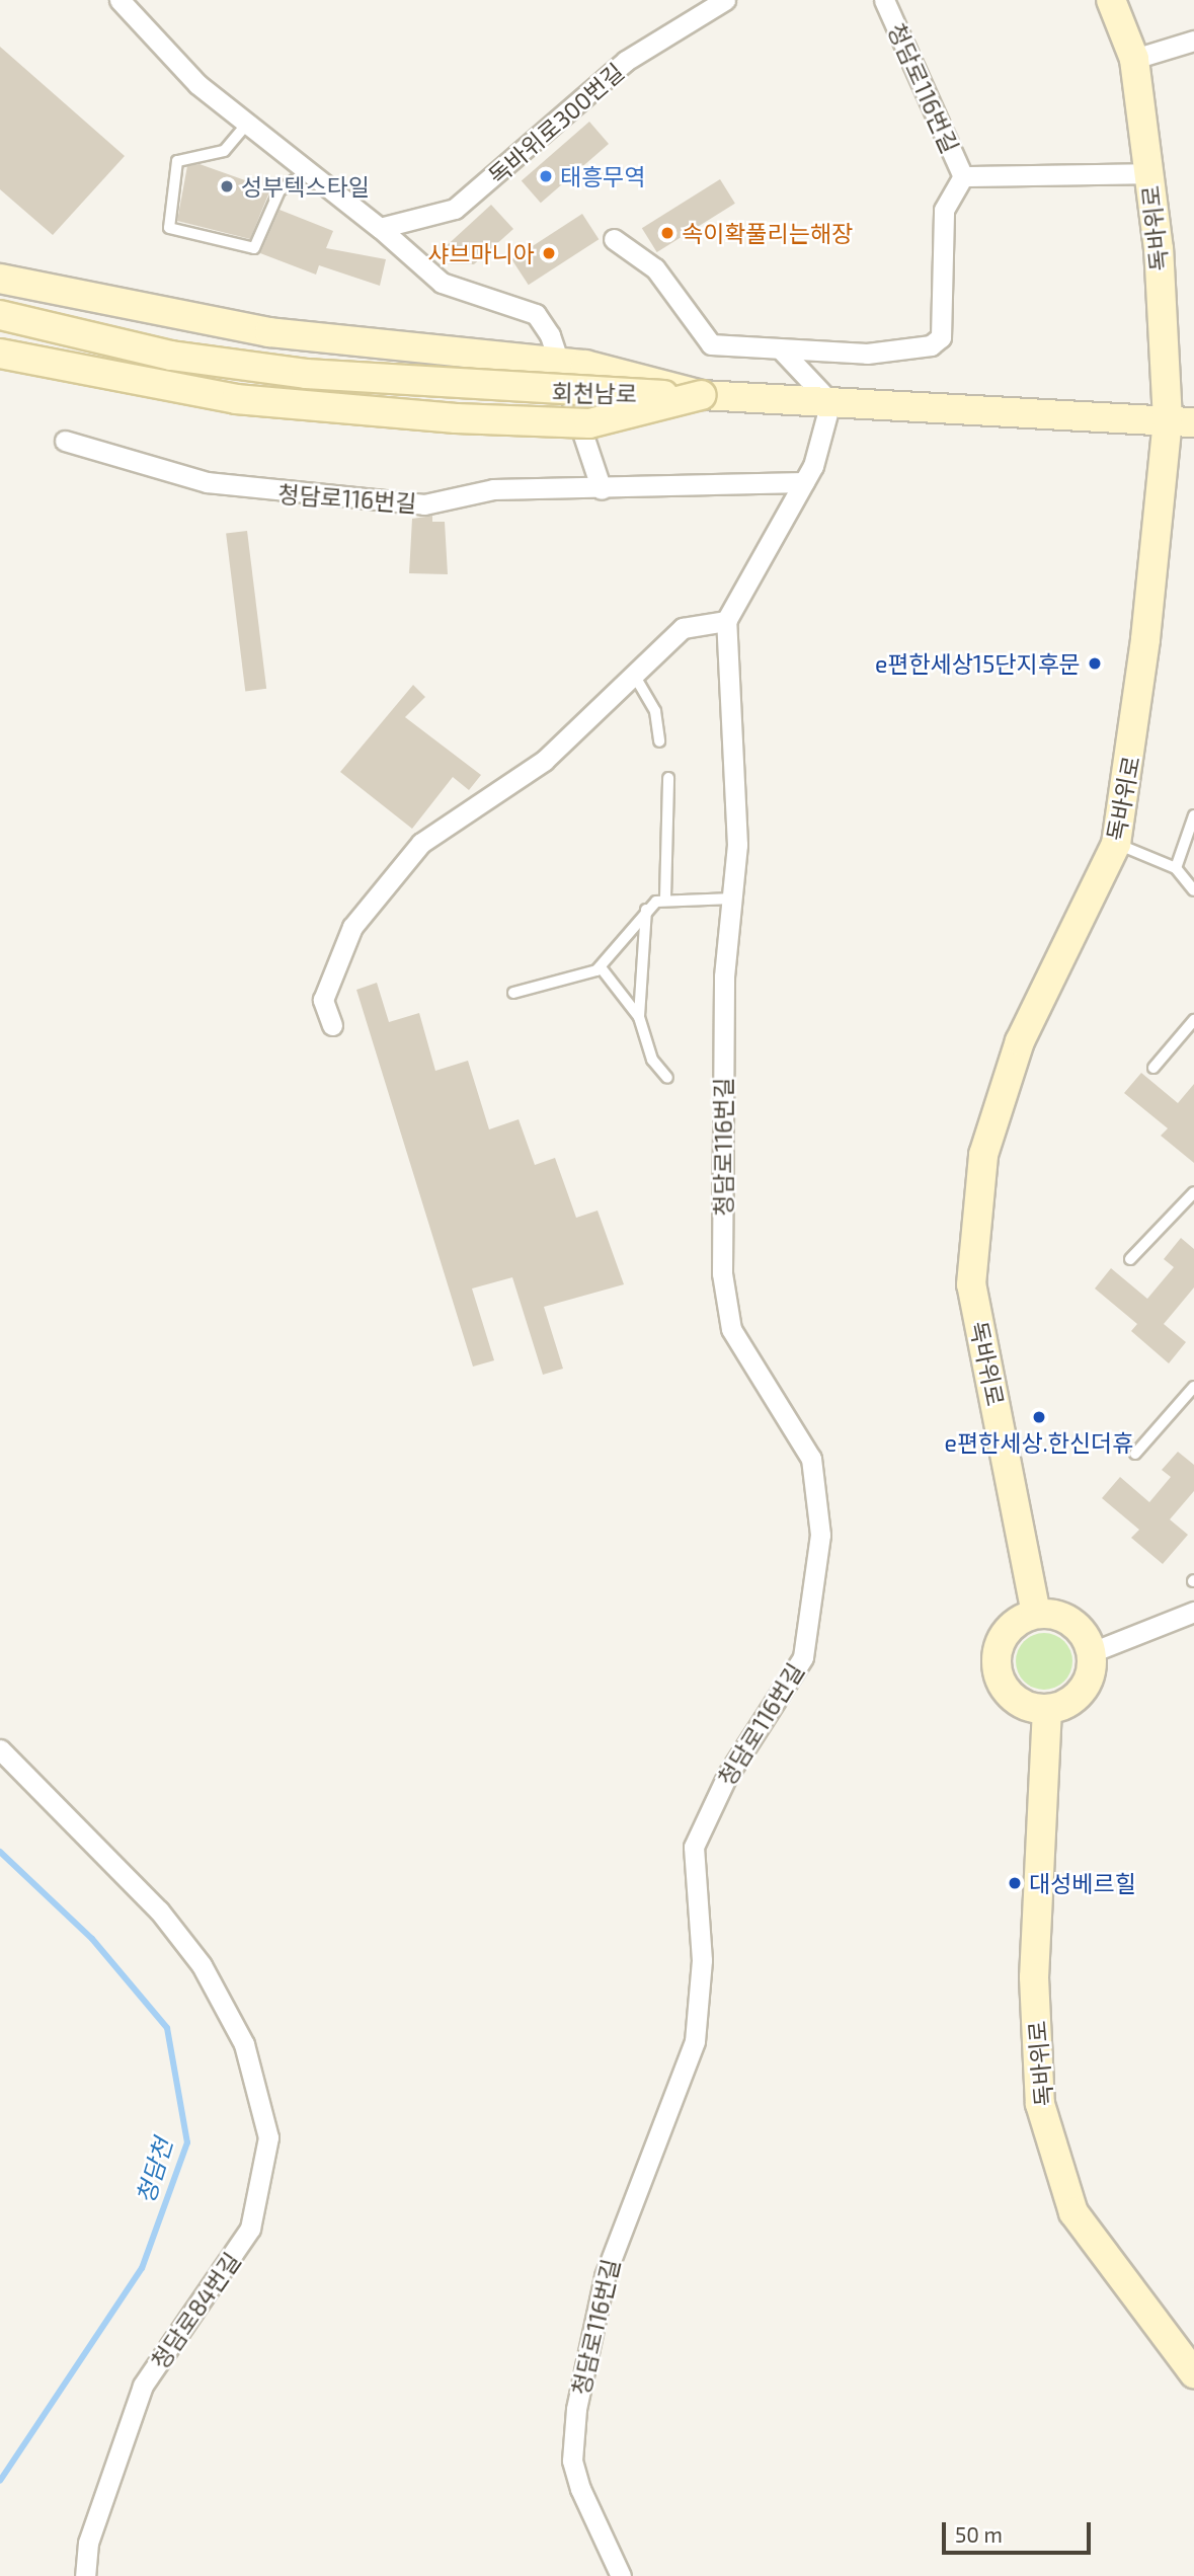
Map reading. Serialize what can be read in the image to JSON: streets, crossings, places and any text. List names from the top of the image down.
{
  "streets": {
    "main road": ["독바위로", "회천남로"],
    "street": ["청담로116번길", "독바위로300번길", "청담로84번길"]
  },
  "crossings": [
    ["청담로116번길", "독바위로"],
    ["독바위로", "회천남로"]
  ],
  "water": ["청담천"],
  "places": [
    "태흥무역",
    "성부텍스타일",
    "속이확풀리는해장",
    "샤브마니아",
    "e편한세상15단지후문",
    "e편한세상.한신더휴",
    "대성베르힐"
  ],
  "scale_bar": "50 m"
}
